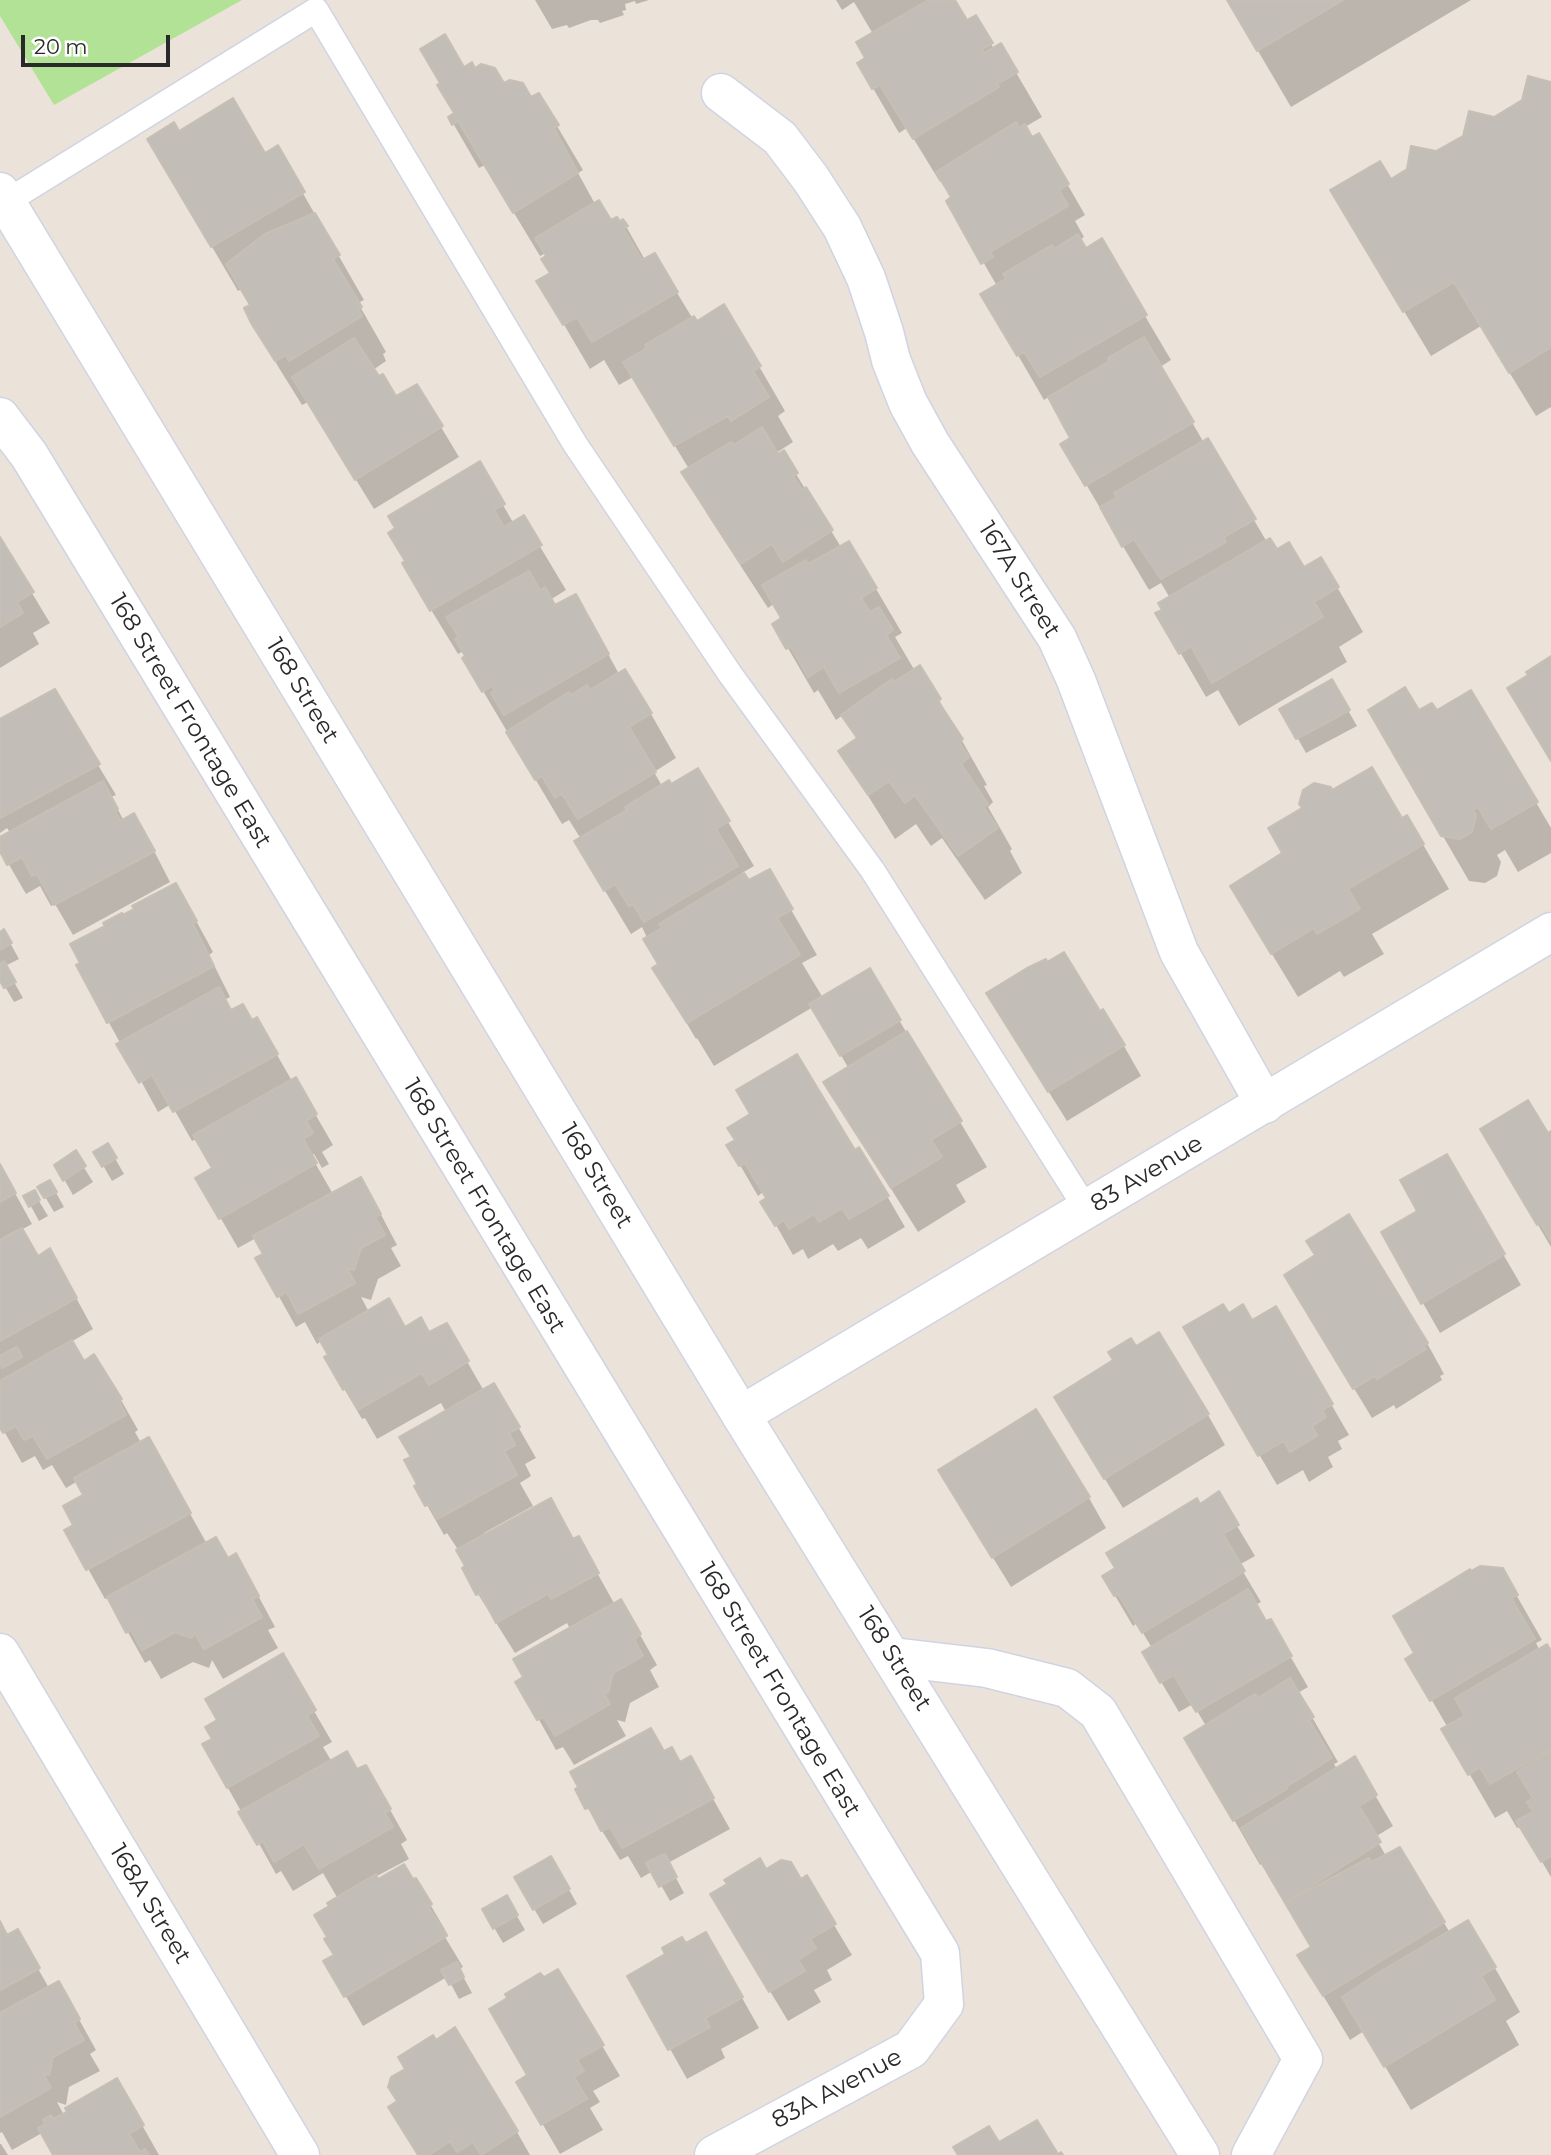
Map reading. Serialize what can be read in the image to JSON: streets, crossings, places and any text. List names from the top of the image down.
{
  "streets": {
    "street": [
      "167A Street",
      "168 Street",
      "168 Street Frontage East",
      "83 Avenue",
      "168A Street",
      "83A Avenue"
    ]
  },
  "crossings": [
    ["167A Street", "83 Avenue"],
    ["168 Street", "83 Avenue"],
    ["168 Street Frontage East", "83A Avenue"]
  ],
  "scale_bar": "20 m"
}
